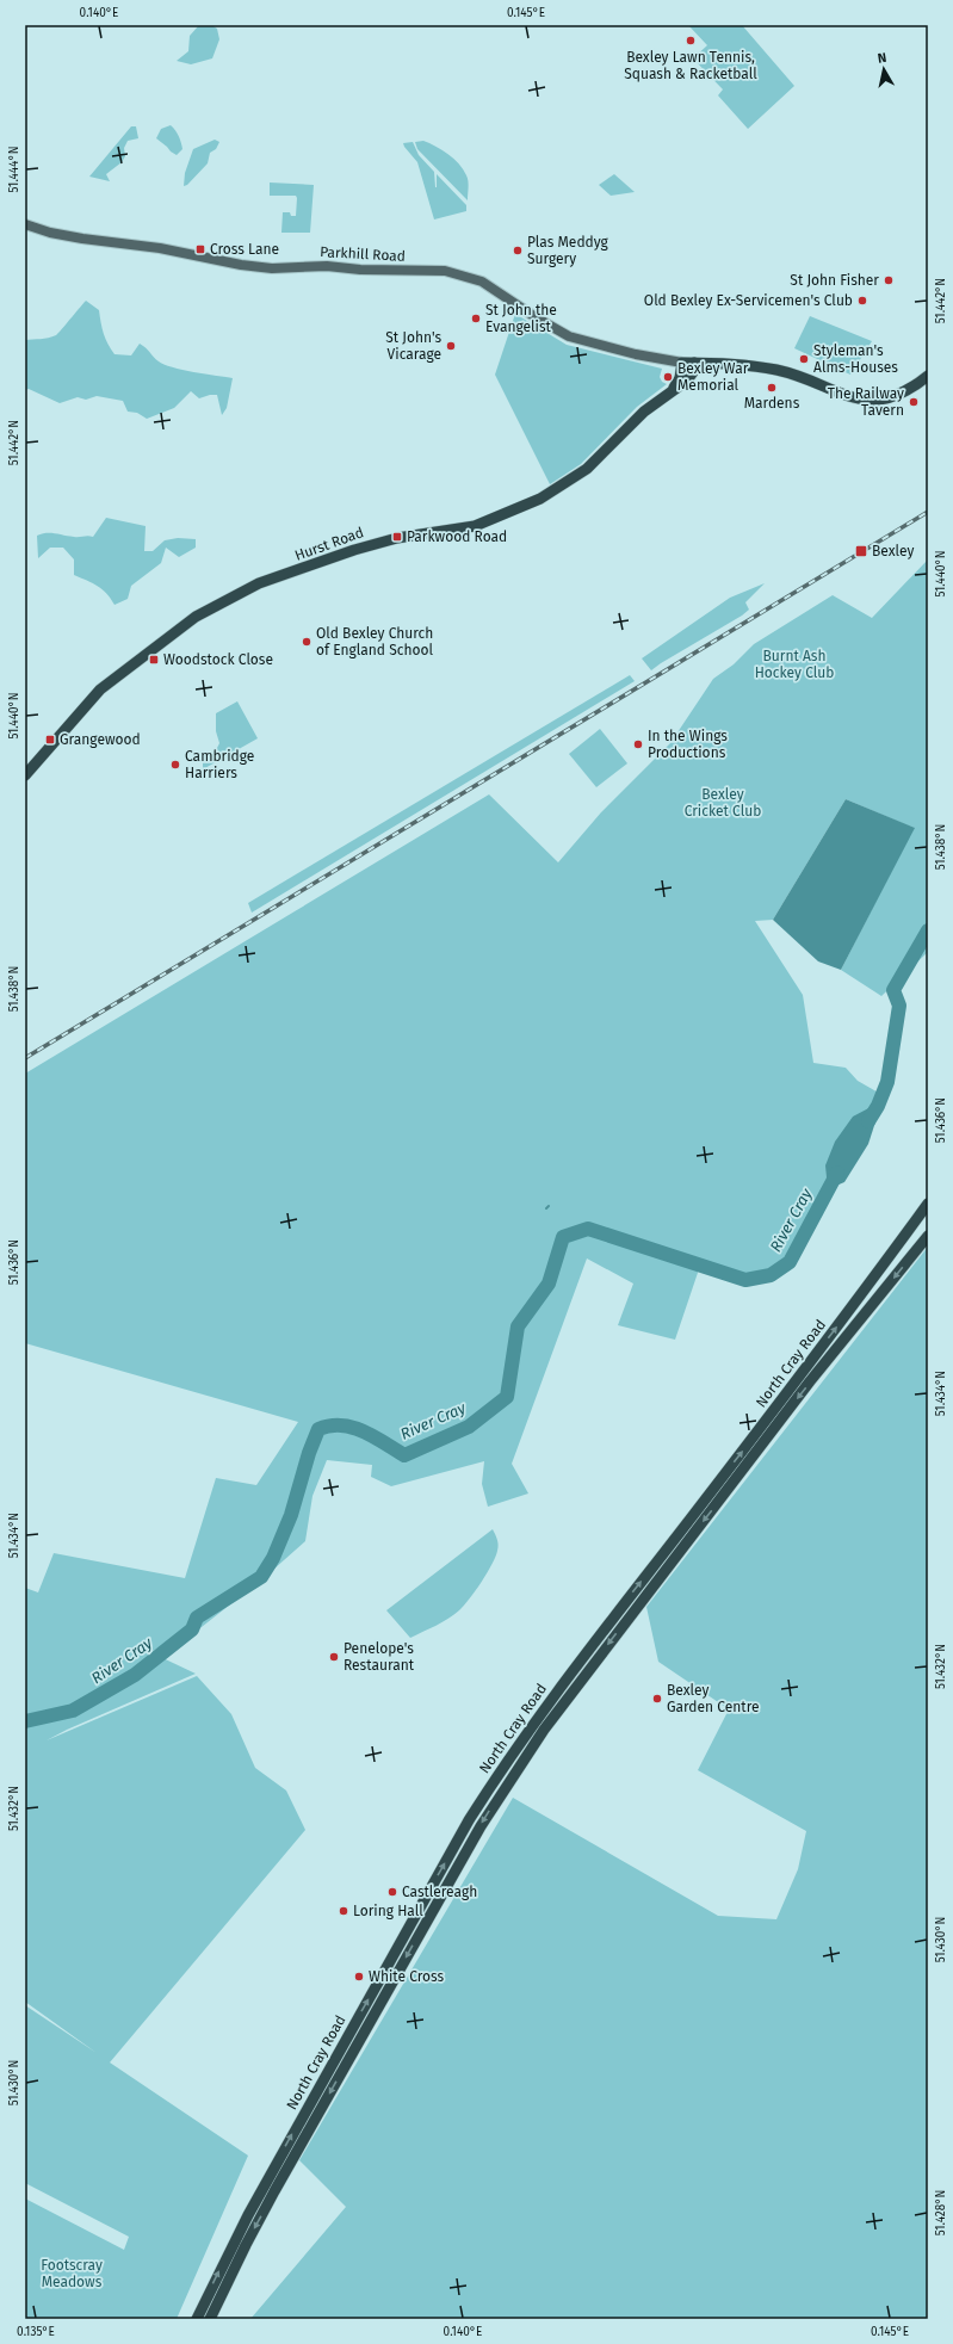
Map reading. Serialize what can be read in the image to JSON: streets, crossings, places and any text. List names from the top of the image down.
{
  "streets": {
    "main road": ["Parkhill Road", "Hurst Road", "North Cray Road"]
  },
  "crossings": [
    ["Parkhill Road", "Hurst Road"]
  ],
  "water": ["River Cray"],
  "parks": ["Burnt Ash Hockey Club", "Bexley Cricket Club", "Footscray Meadows"],
  "places": {
    "other": [
      "Bexley Lawn Tennis, Squash & Racketball",
      "Plas Meddyg Surgery",
      "St John Fisher",
      "Old Bexley Ex-Servicemen's Club",
      "St John the Evangelist",
      "St John's Vicarage",
      "Styleman's Alms-Houses",
      "Bexley War Memorial",
      "Mardens",
      "The Railway Tavern",
      "Old Bexley Church of England School",
      "In the Wings Productions",
      "Cambridge Harriers",
      "Penelope's Restaurant",
      "Bexley Garden Centre",
      "Castlereagh",
      "Loring Hall",
      "White Cross"
    ],
    "transit": [
      "Cross Lane",
      "Parkwood Road",
      "Bexley",
      "Woodstock Close",
      "Grangewood"
    ]
  },
  "north": "top",
  "coordinates": [
    "0.140°E",
    "0.145°E",
    "51.444°N",
    "51.442°N",
    "51.440°N",
    "51.438°N",
    "51.436°N",
    "51.434°N",
    "51.432°N",
    "51.430°N",
    "51.428°N",
    "0.135°E"
  ]
}
